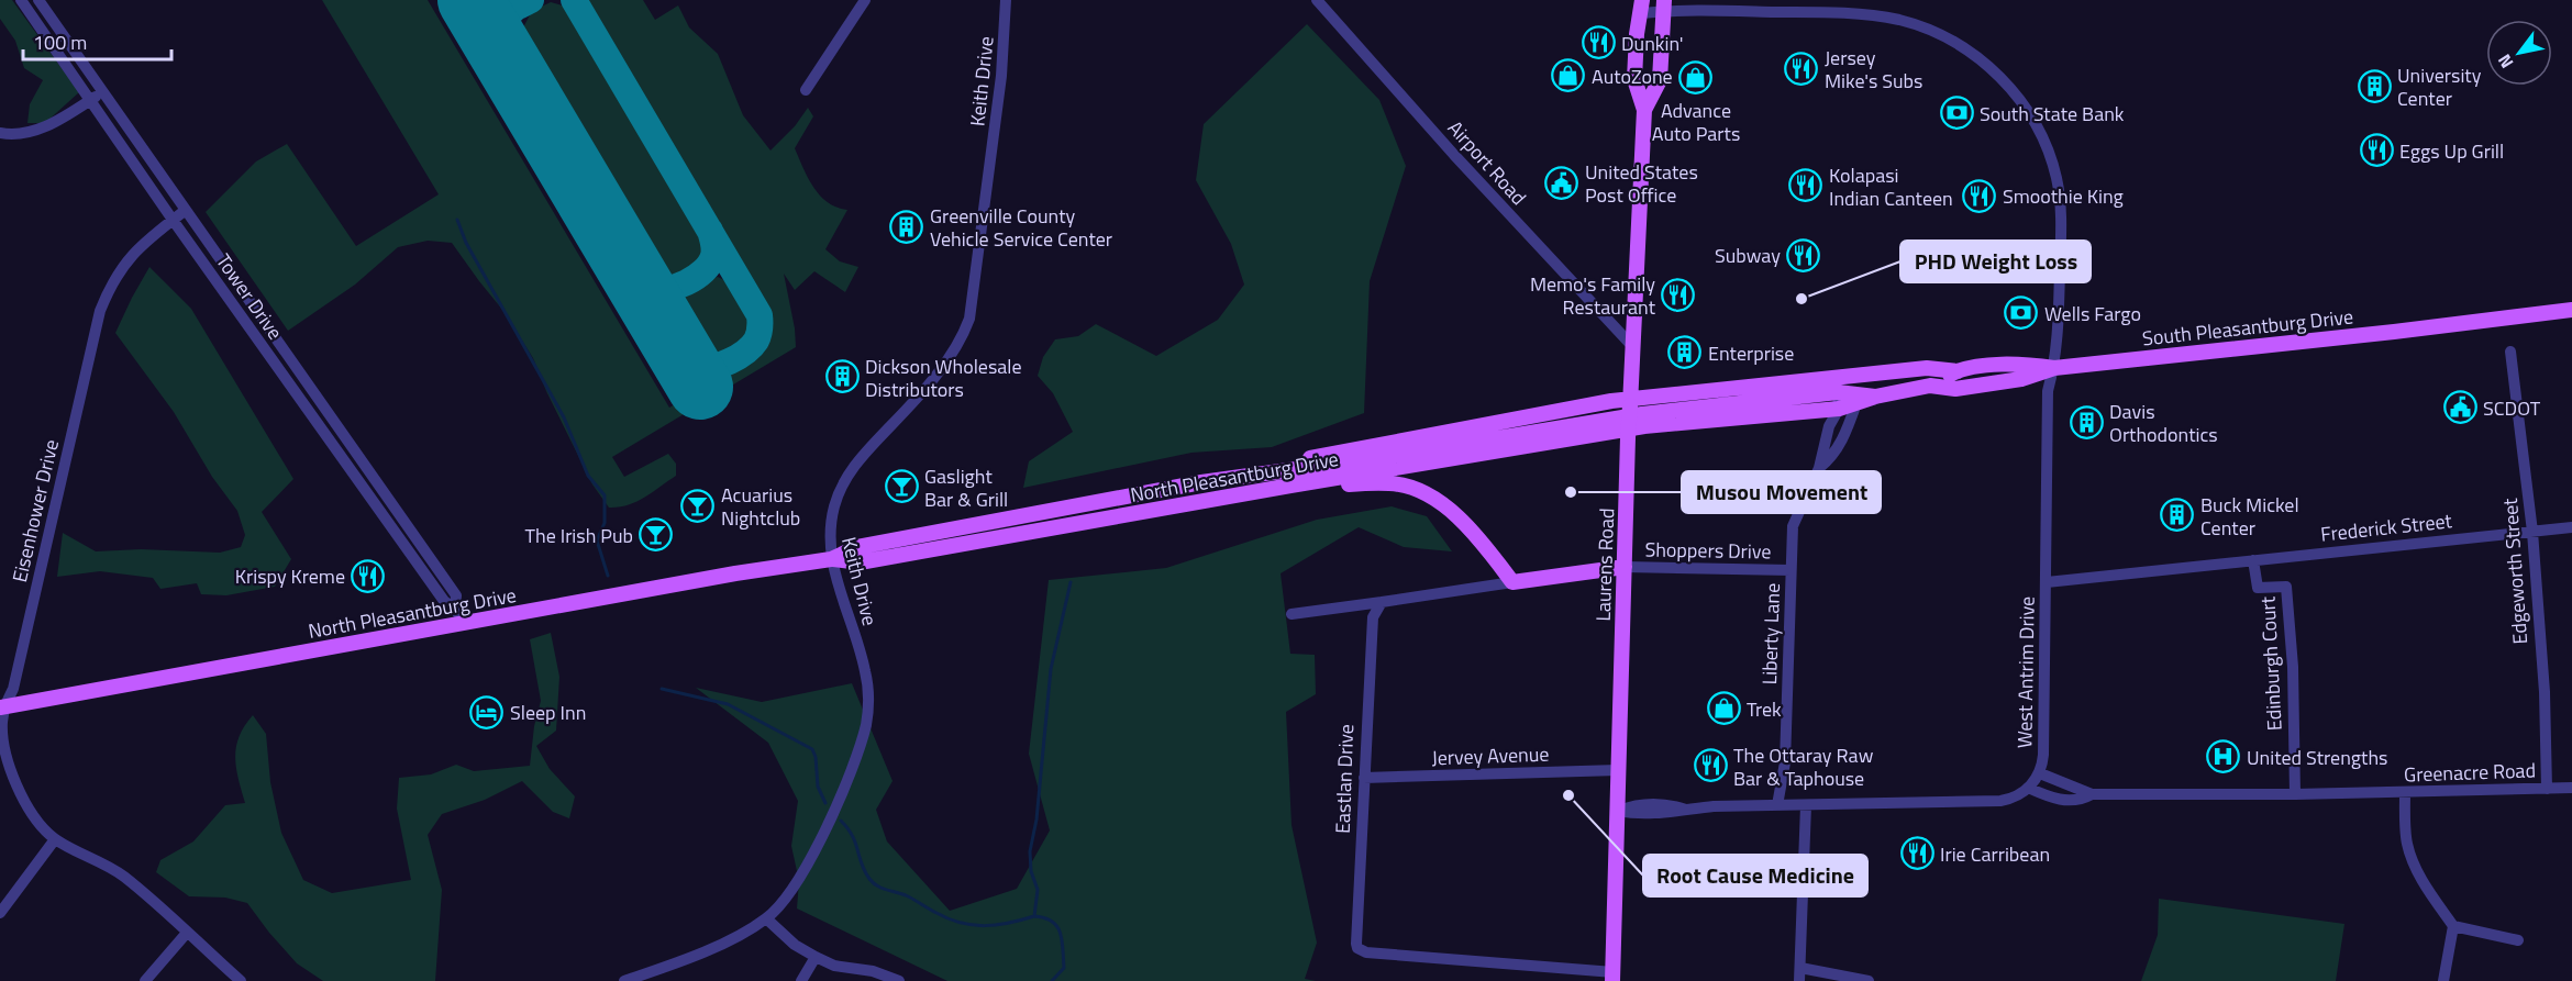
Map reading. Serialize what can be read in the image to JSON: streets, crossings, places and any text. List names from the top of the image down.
{
  "streets": {
    "main road": ["South Pleasantburg Drive", "North Pleasantburg Drive", "Laurens Road"],
    "street": [
      "Keith Drive",
      "Airport Road",
      "Tower Drive",
      "Eisenhower Drive",
      "Frederick Street",
      "Shoppers Drive",
      "Edgeworth Street",
      "Liberty Lane",
      "Edinburgh Court",
      "West Antrim Drive",
      "Jervey Avenue",
      "Greenacre Road",
      "Eastlan Drive"
    ]
  },
  "crossings": [
    ["Keith Drive", "North Pleasantburg Drive"],
    ["Airport Road", "Laurens Road"],
    ["Tower Drive", "North Pleasantburg Drive"],
    ["Tower Drive", "Eisenhower Drive"],
    ["South Pleasantburg Drive", "West Antrim Drive"],
    ["North Pleasantburg Drive", "Eisenhower Drive"],
    ["North Pleasantburg Drive", "Laurens Road"],
    ["Frederick Street", "Edgeworth Street"],
    ["Frederick Street", "Edinburgh Court"],
    ["Frederick Street", "West Antrim Drive"],
    ["Shoppers Drive", "Laurens Road"],
    ["Shoppers Drive", "Liberty Lane"],
    ["Laurens Road", "West Antrim Drive"],
    ["Laurens Road", "Jervey Avenue"],
    ["Laurens Road", "Eastlan Drive"],
    ["Edgeworth Street", "Greenacre Road"],
    ["Liberty Lane", "West Antrim Drive"],
    ["Edinburgh Court", "Greenacre Road"],
    ["West Antrim Drive", "Greenacre Road"],
    ["Jervey Avenue", "Eastlan Drive"]
  ],
  "places": {
    "restaurant": [
      "Dunkin'",
      "Jersey Mike's Subs",
      "Eggs Up Grill",
      "Kolapasi Indian Canteen",
      "Smoothie King",
      "Subway",
      "Memo's Family Restaurant",
      "Krispy Kreme",
      "The Ottaray Raw Bar & Taphouse",
      "Irie Carribean"
    ],
    "shop": ["AutoZone", "Advance Auto Parts", "Trek"],
    "building": [
      "University Center",
      "Greenville County Vehicle Service Center",
      "Enterprise",
      "Dickson Wholesale Distributors",
      "Davis Orthodontics",
      "Buck Mickel Center"
    ],
    "bank": ["South State Bank", "Wells Fargo"],
    "public building": ["United States Post Office", "SCDOT"],
    "other": ["PHD Weight Loss", "Musou Movement", "Root Cause Medicine"],
    "bar": ["Gaslight Bar & Grill", "Acuarius Nightclub", "The Irish Pub"],
    "hotel": ["Sleep Inn"],
    "hospital": ["United Strengths"]
  },
  "scale_bar": "100 m",
  "north": "bottom left"
}
